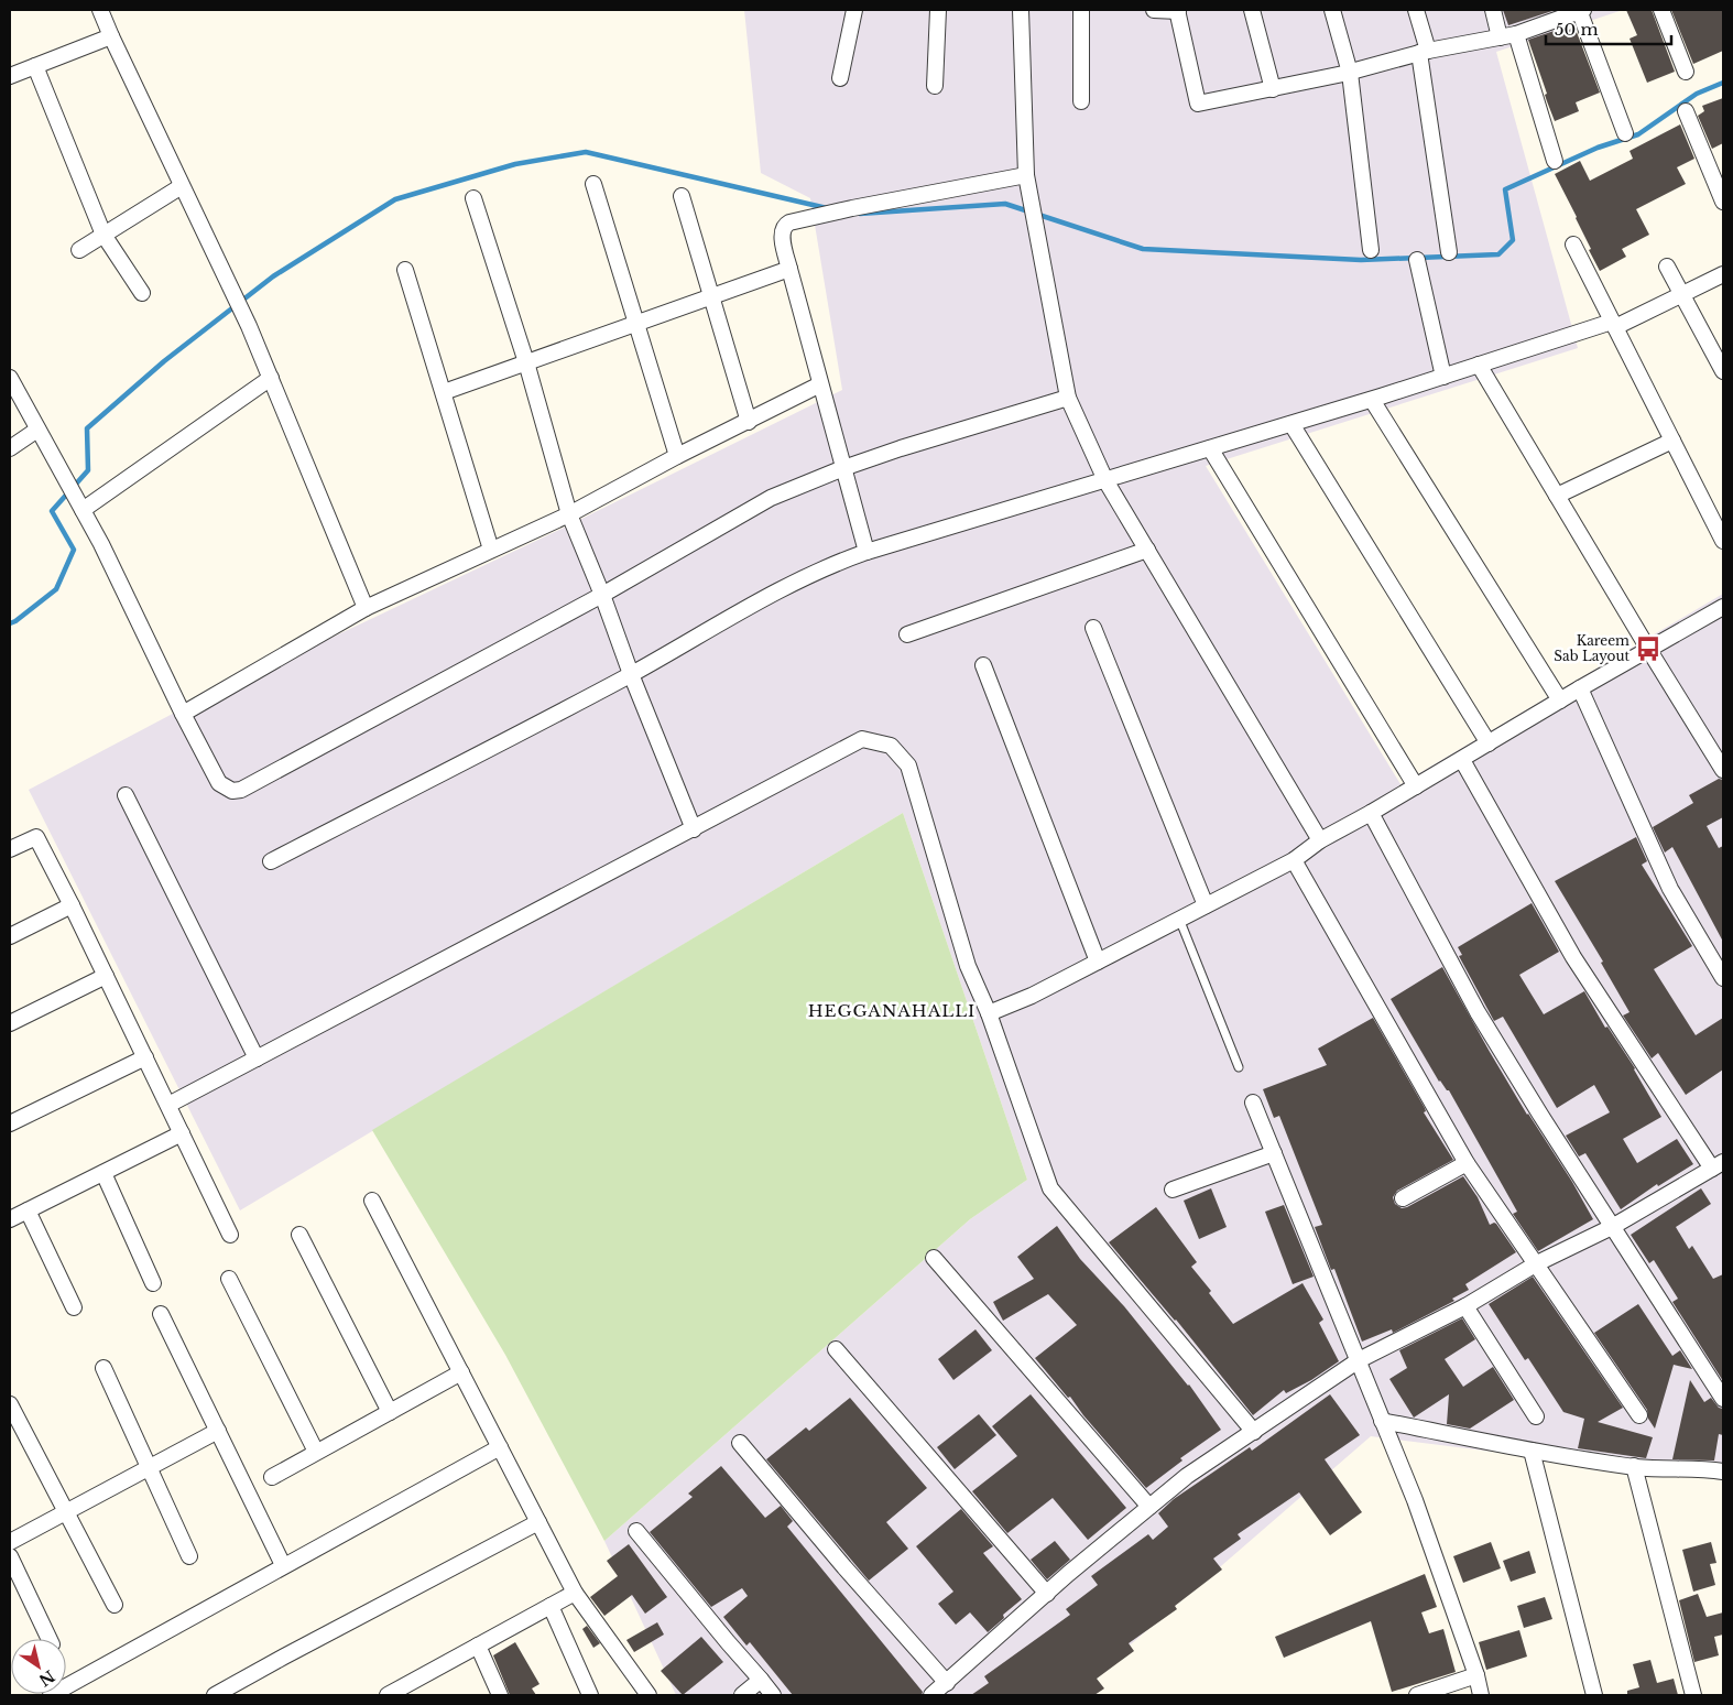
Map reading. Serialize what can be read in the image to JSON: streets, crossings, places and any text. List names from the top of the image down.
{
  "districts": ["HEGGANAHALLI"],
  "places": {
    "bus stop": ["Kareem Sab Layout"]
  },
  "scale_bar": "50 m",
  "north": "bottom right"
}
